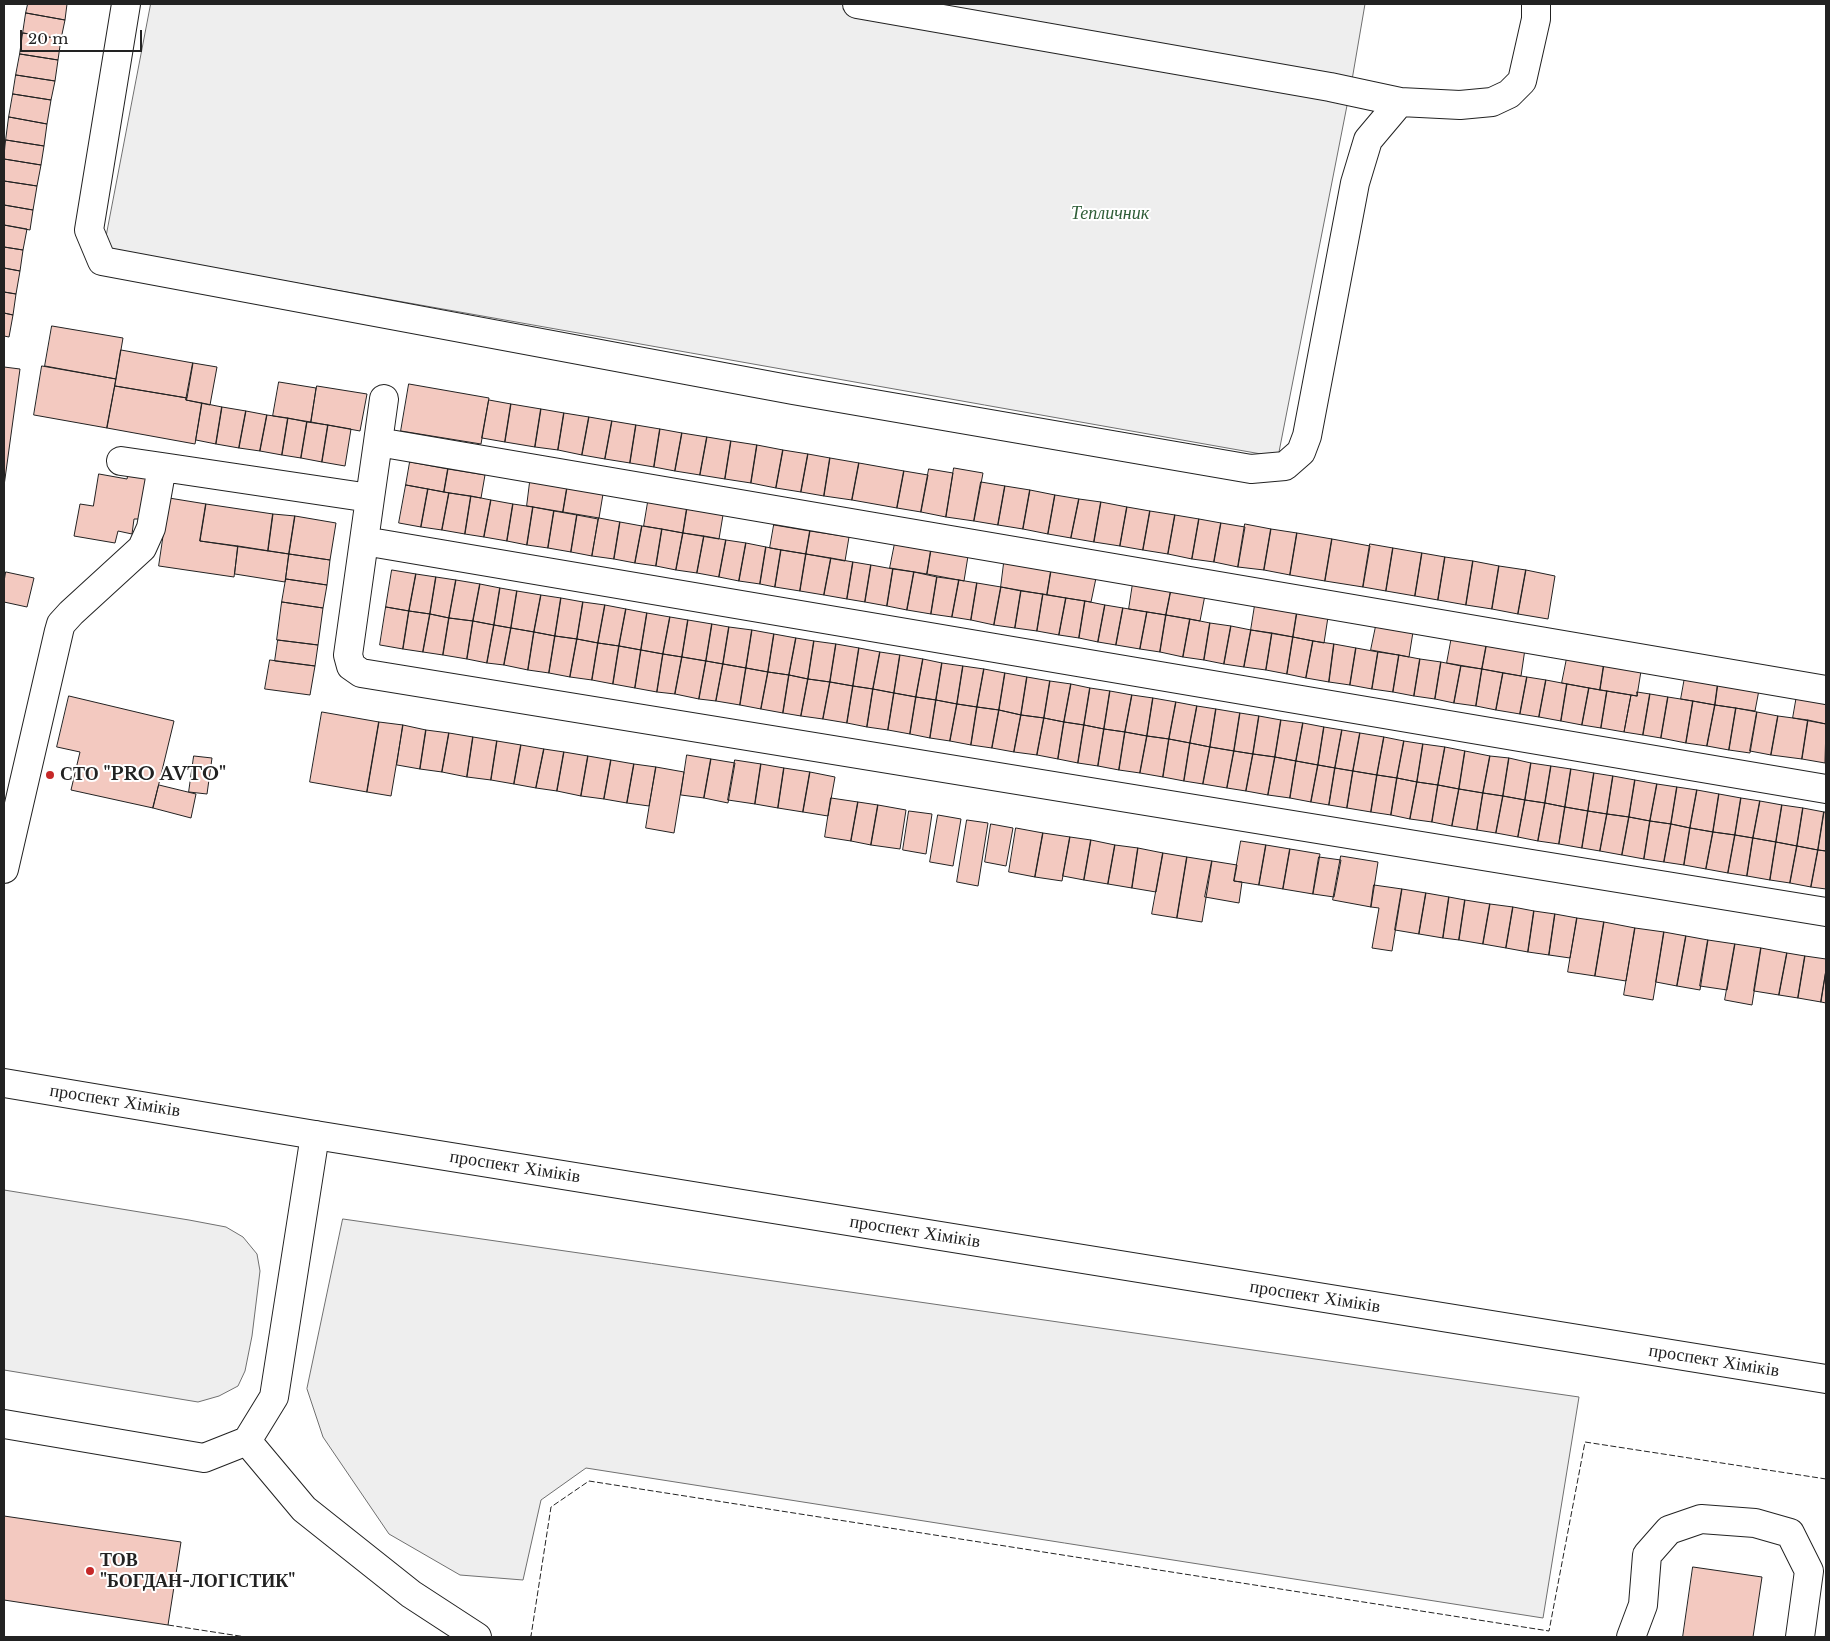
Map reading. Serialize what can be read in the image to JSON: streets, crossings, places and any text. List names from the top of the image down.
{
  "streets": {
    "main road": ["проспект Хіміків"]
  },
  "parks": ["Тепличник"],
  "places": ["СТО \"PRO AVTO\"", "ТОВ \"БОГДАН-ЛОГІСТИК\""],
  "scale_bar": "20 m"
}
